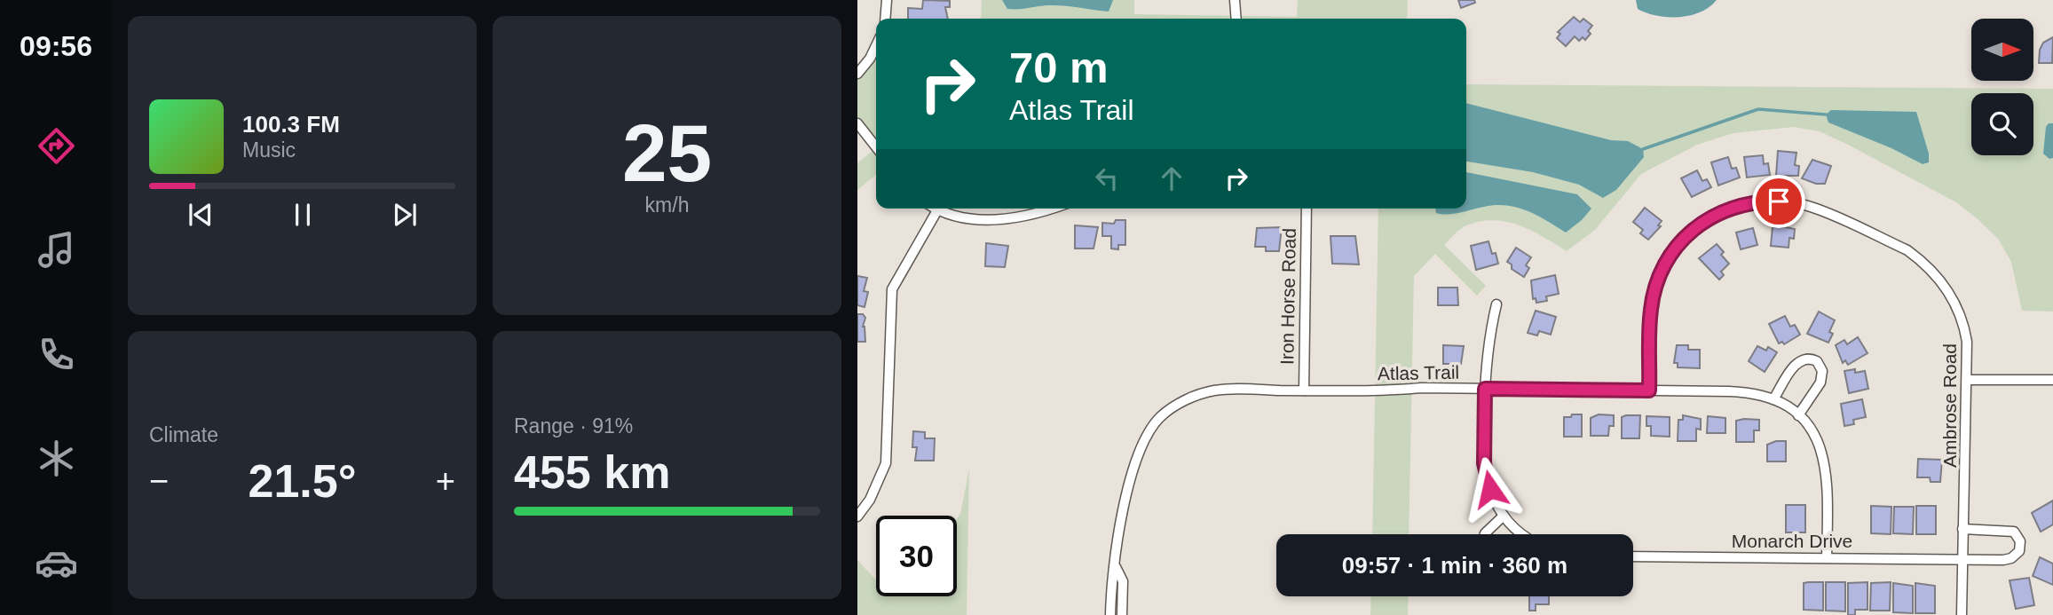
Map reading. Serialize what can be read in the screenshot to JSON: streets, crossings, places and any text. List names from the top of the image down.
{
  "streets": {
    "street": [
      "Iron Horse Road",
      "Atlas Trail",
      "Ambrose Road",
      "Monarch Drive"
    ]
  },
  "crossings": [
    ["Iron Horse Road", "Atlas Trail"],
    ["Atlas Trail", "Ambrose Road"],
    ["Atlas Trail", "Monarch Drive"],
    ["Ambrose Road", "Monarch Drive"]
  ],
  "north": "right",
  "page": {
    "tabs": "09:56",
    "tile": [
      ["25", "km/h"],
      "Climate",
      ["Range · 91%", "455 km"]
    ],
    "turn": ["70 m", "Atlas Trail"],
    "song": ["100.3 FM", "Music"],
    "heat": ["−", "21.5°", "+"],
    "limit": "30",
    "trip": "09:57 · 1 min · 360 m"
  }
}
